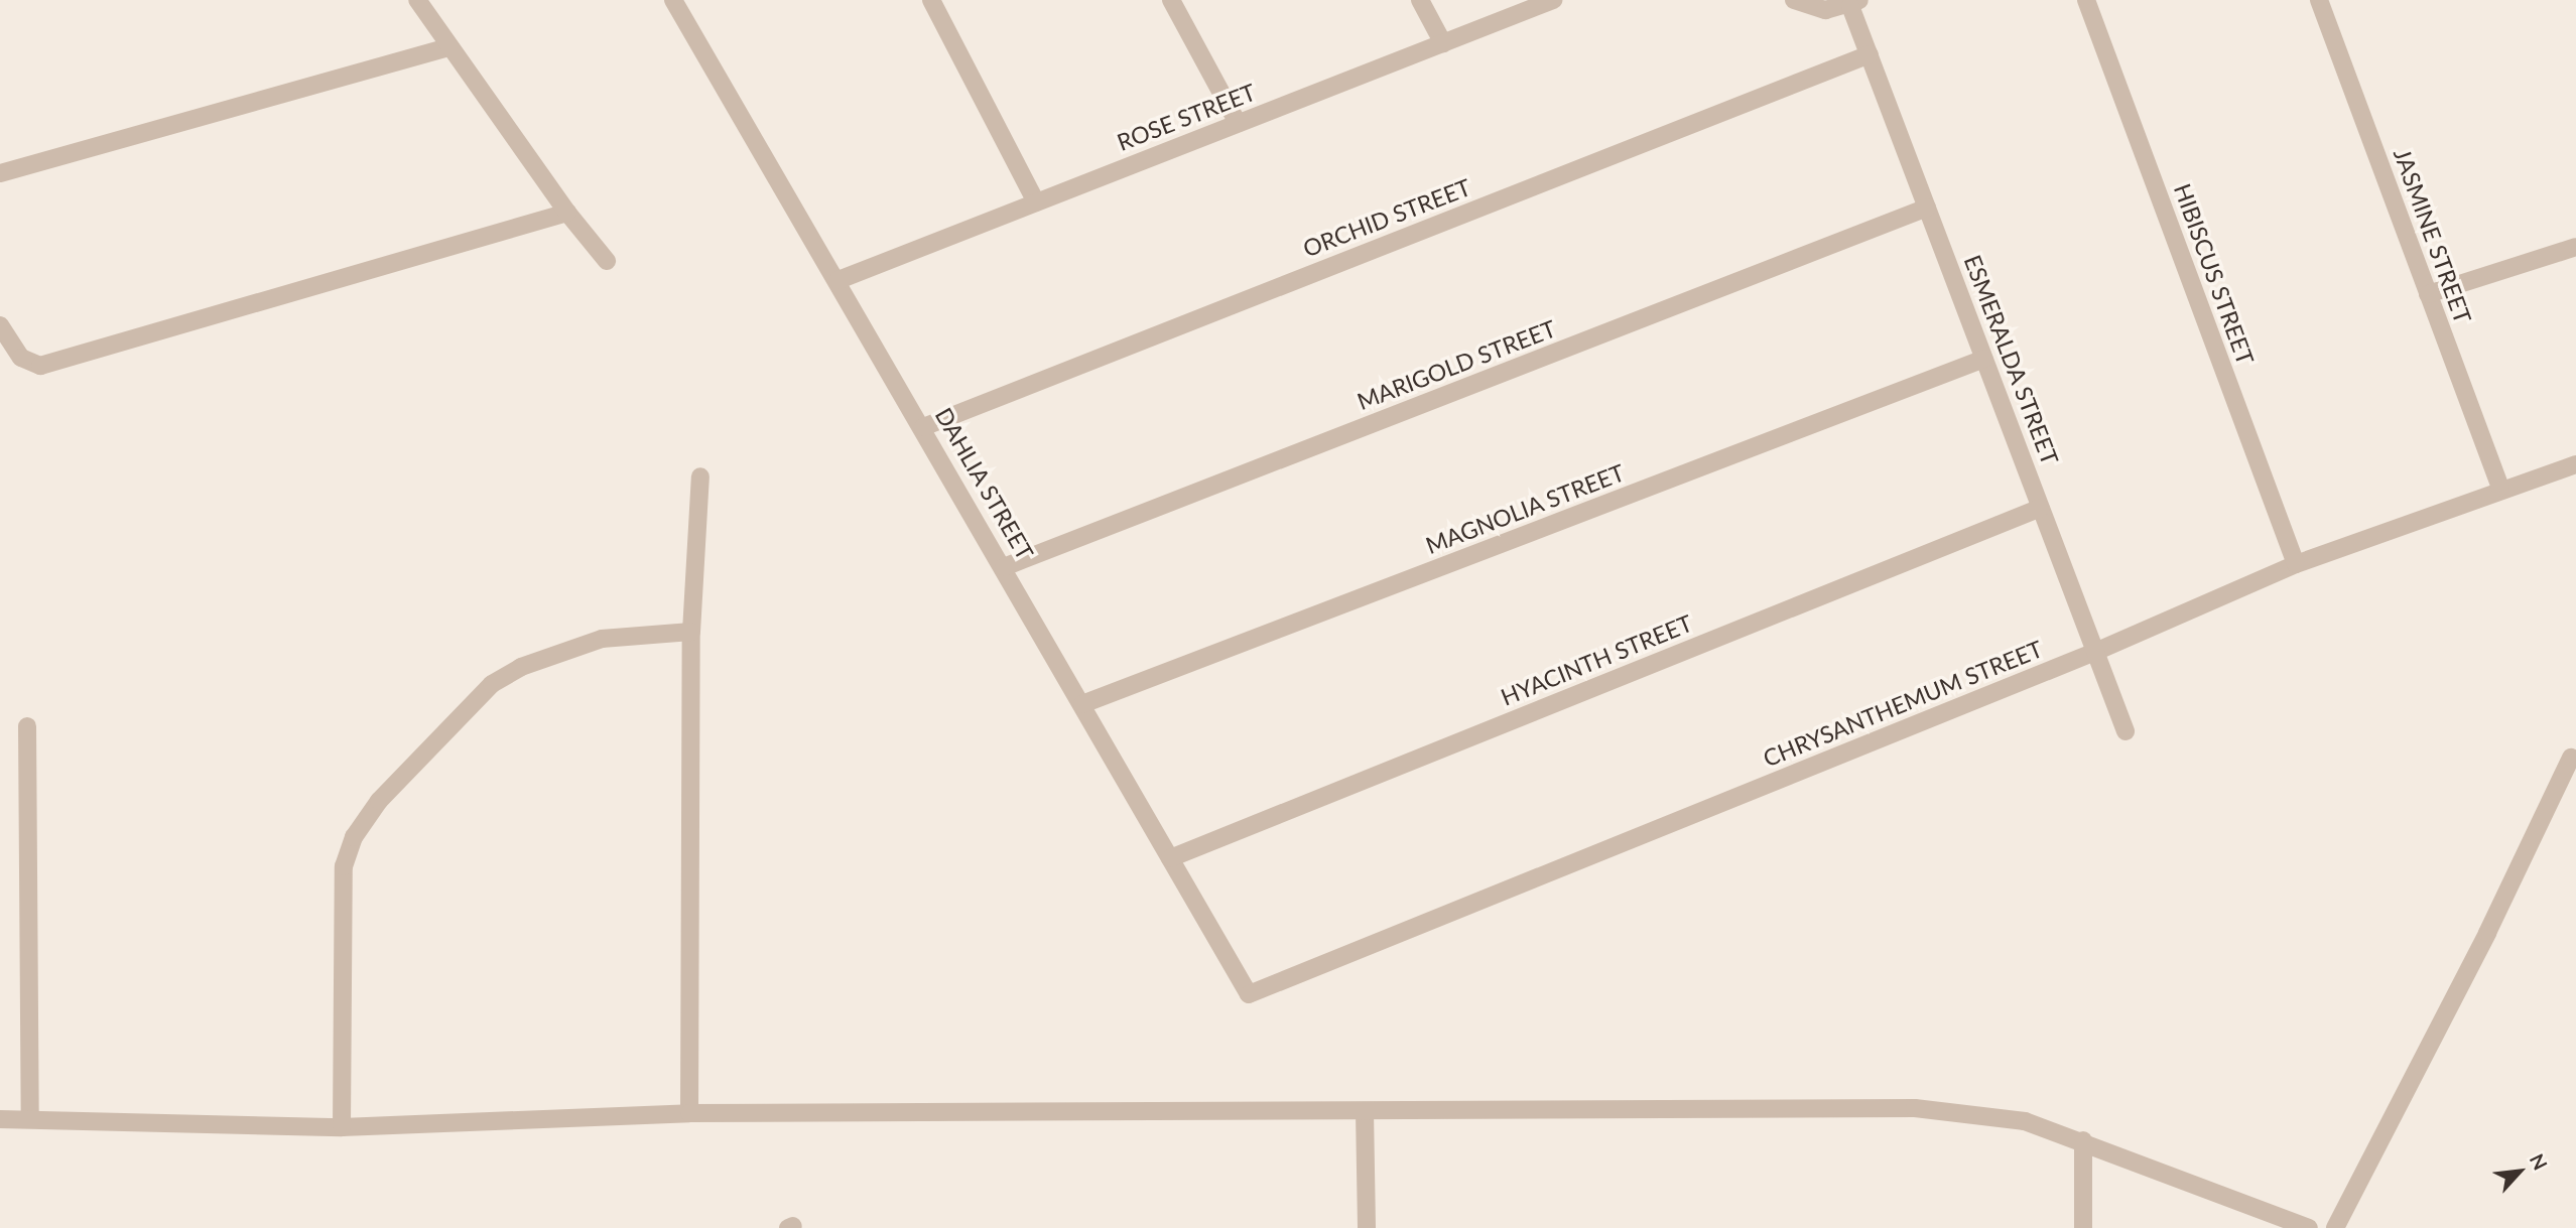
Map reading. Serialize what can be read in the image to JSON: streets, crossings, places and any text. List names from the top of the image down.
{
  "streets": {
    "street": [
      "ROSE STREET",
      "ORCHID STREET",
      "JASMINE STREET",
      "HIBISCUS STREET",
      "ESMERALDA STREET",
      "MARIGOLD STREET",
      "DAHLIA STREET",
      "MAGNOLIA STREET",
      "HYACINTH STREET",
      "CHRYSANTHEMUM STREET"
    ]
  },
  "crossings": [
    ["ROSE STREET", "DAHLIA STREET"],
    ["ORCHID STREET", "ESMERALDA STREET"],
    ["ORCHID STREET", "DAHLIA STREET"],
    ["JASMINE STREET", "CHRYSANTHEMUM STREET"],
    ["HIBISCUS STREET", "CHRYSANTHEMUM STREET"],
    ["ESMERALDA STREET", "MARIGOLD STREET"],
    ["ESMERALDA STREET", "MAGNOLIA STREET"],
    ["ESMERALDA STREET", "HYACINTH STREET"],
    ["ESMERALDA STREET", "CHRYSANTHEMUM STREET"],
    ["MARIGOLD STREET", "DAHLIA STREET"],
    ["DAHLIA STREET", "MAGNOLIA STREET"],
    ["DAHLIA STREET", "HYACINTH STREET"],
    ["DAHLIA STREET", "CHRYSANTHEMUM STREET"]
  ],
  "north": "top right"
}
